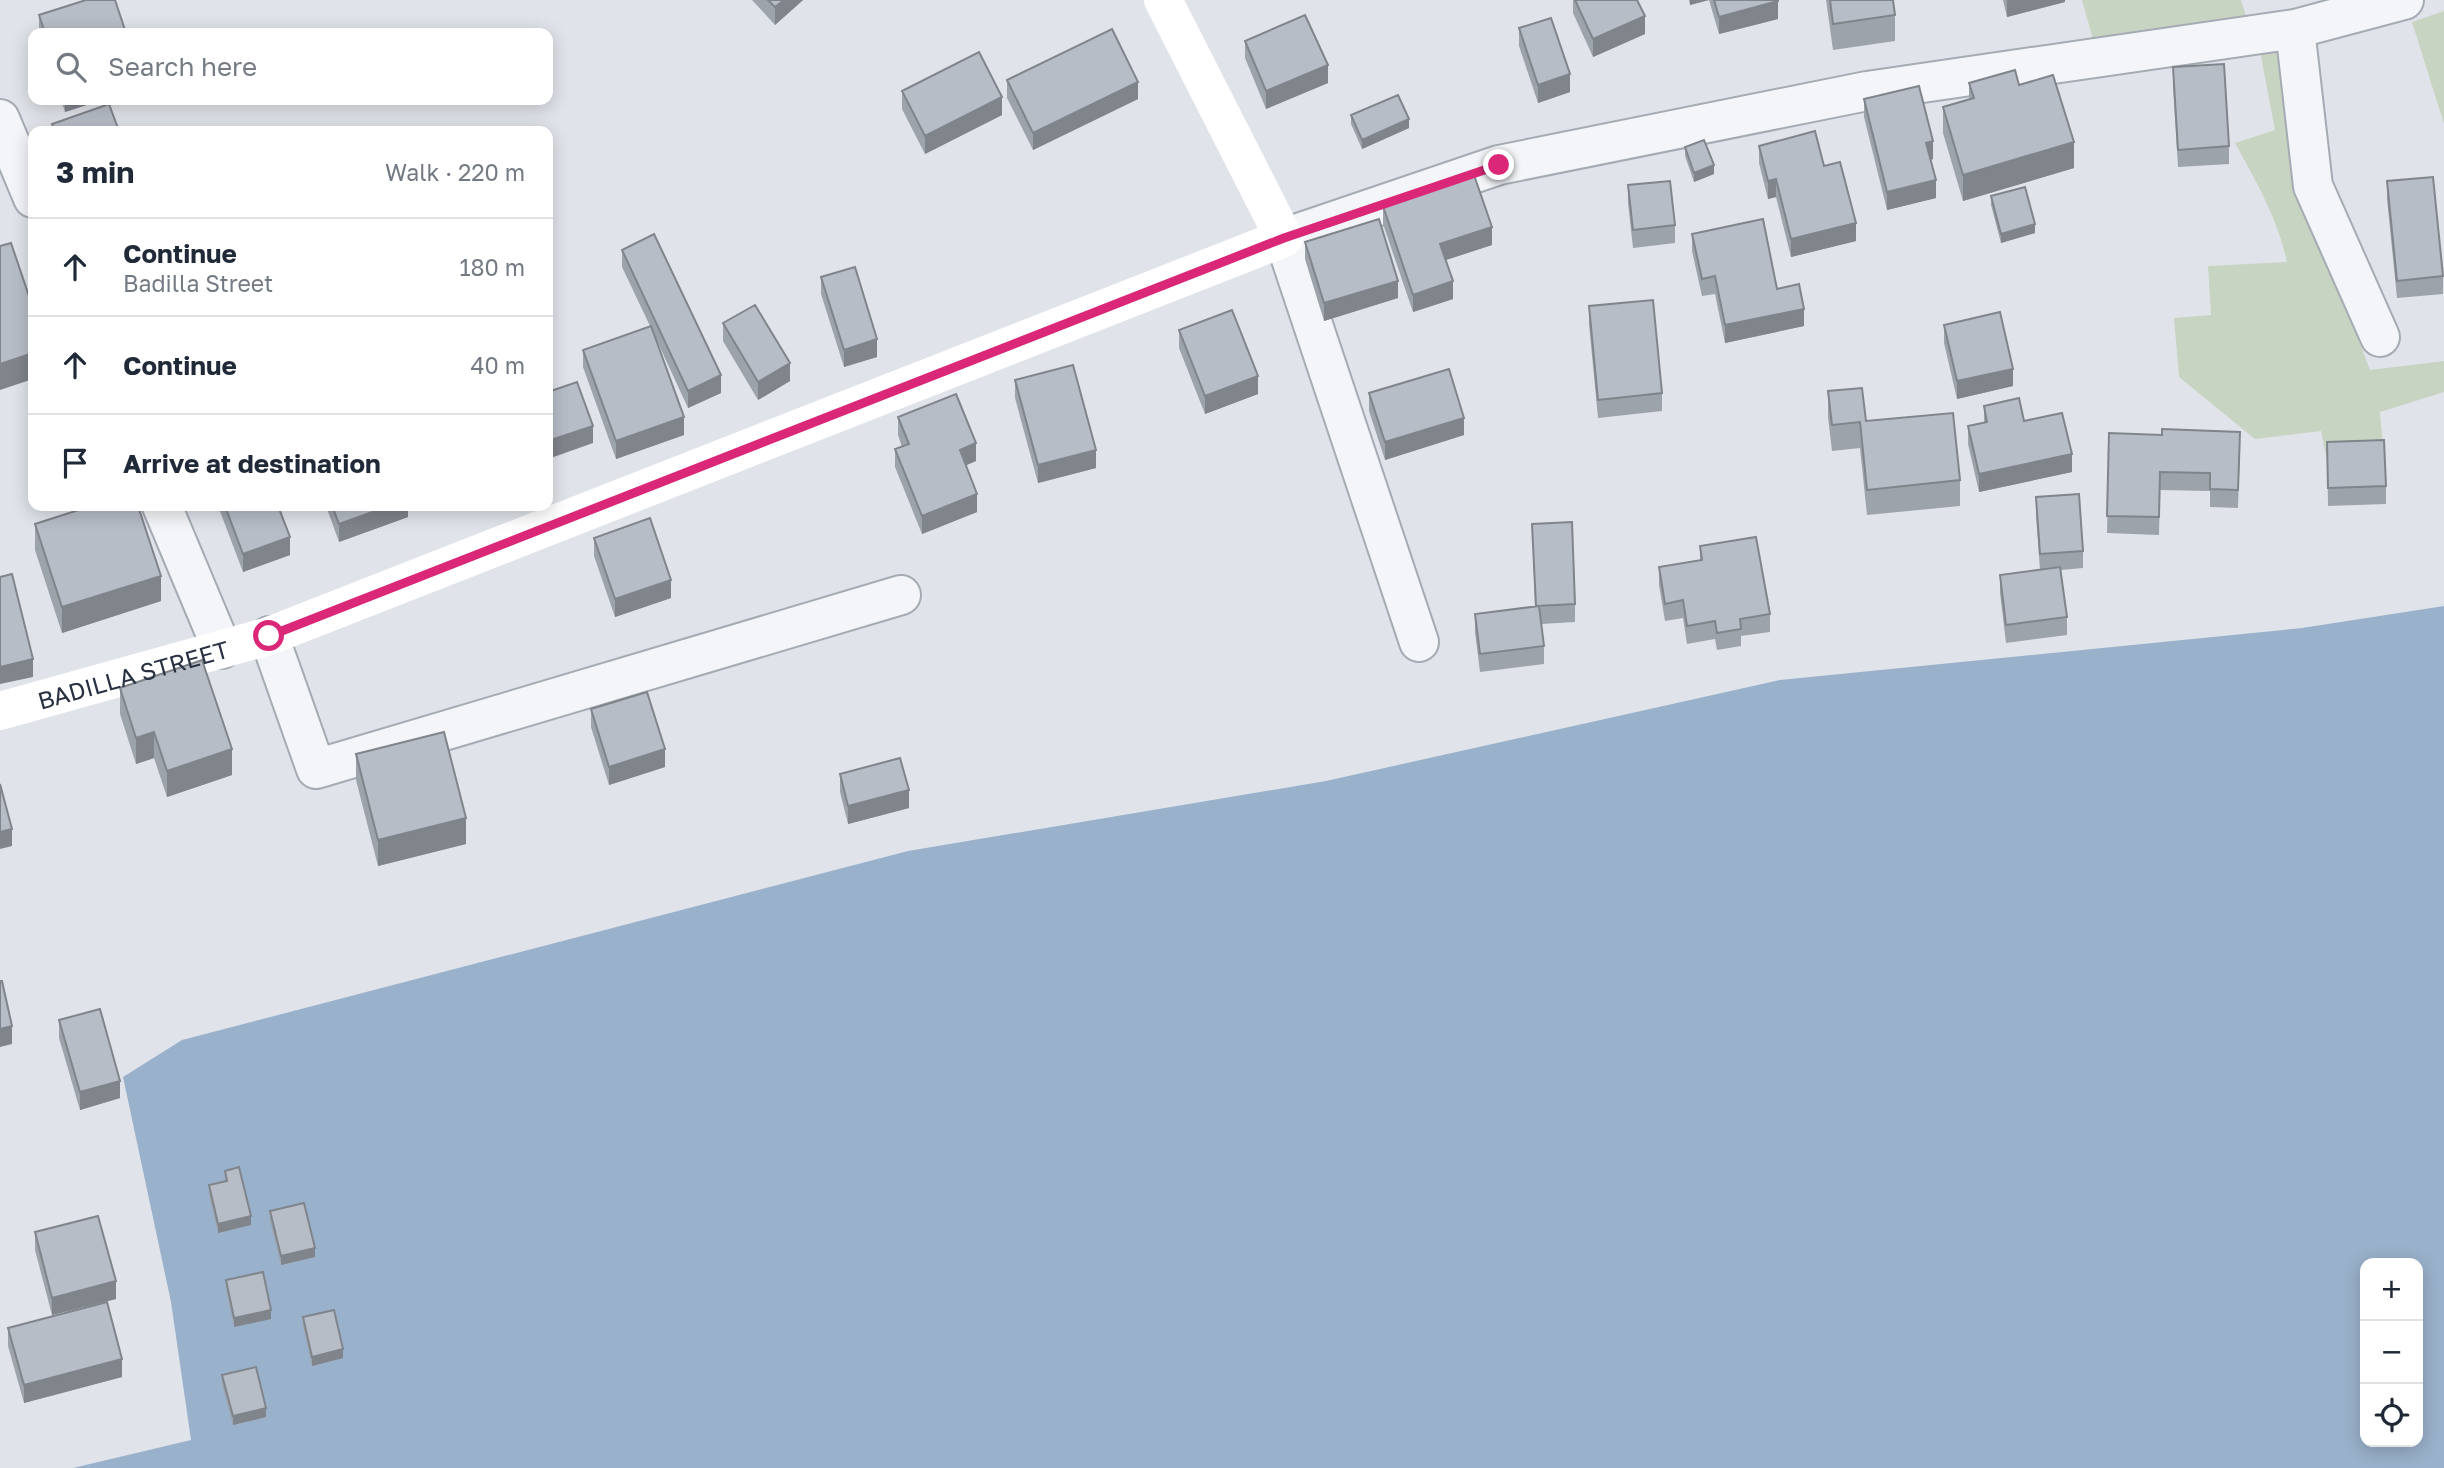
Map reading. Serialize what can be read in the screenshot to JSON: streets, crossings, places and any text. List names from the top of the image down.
{
  "streets": {
    "street": ["BADILLA STREET"]
  },
  "page": {
    "search": "Search here",
    "heading": ["3 min", "Walk · 220 m"],
    "list": [
      ["Continue", "Badilla Street", "180 m"],
      ["Continue", "40 m"],
      "Arrive at destination"
    ],
    "map_buttons": ["+", "−"]
  }
}
